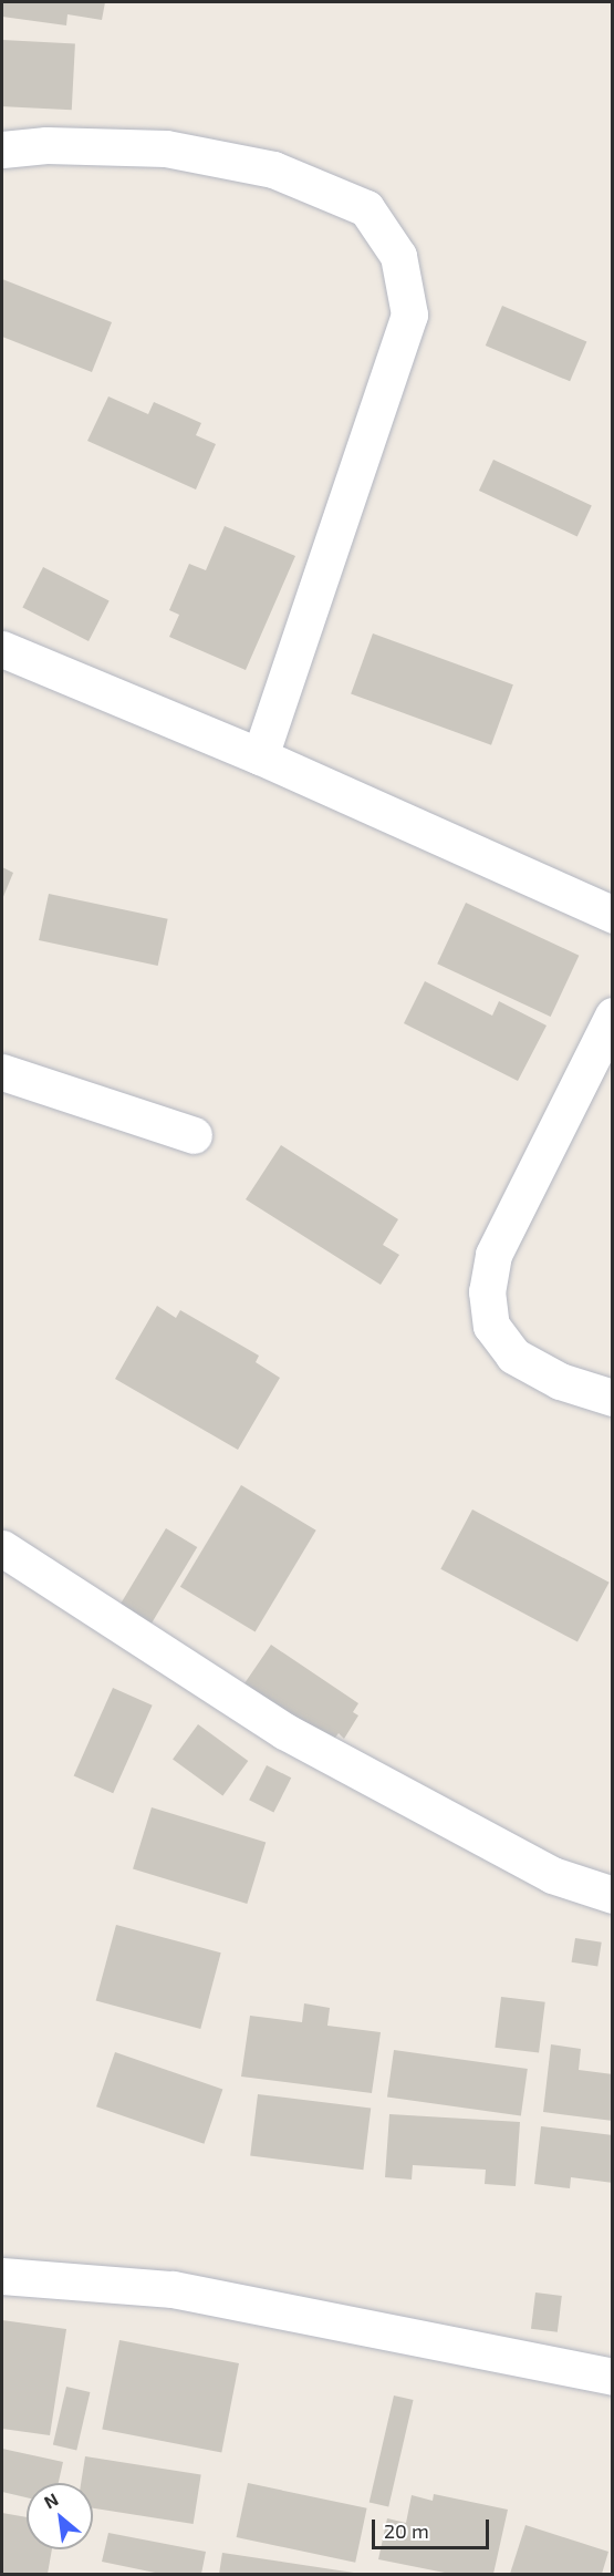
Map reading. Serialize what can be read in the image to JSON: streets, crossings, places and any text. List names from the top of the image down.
{
  "scale_bar": "20 m",
  "north": "top left"
}
